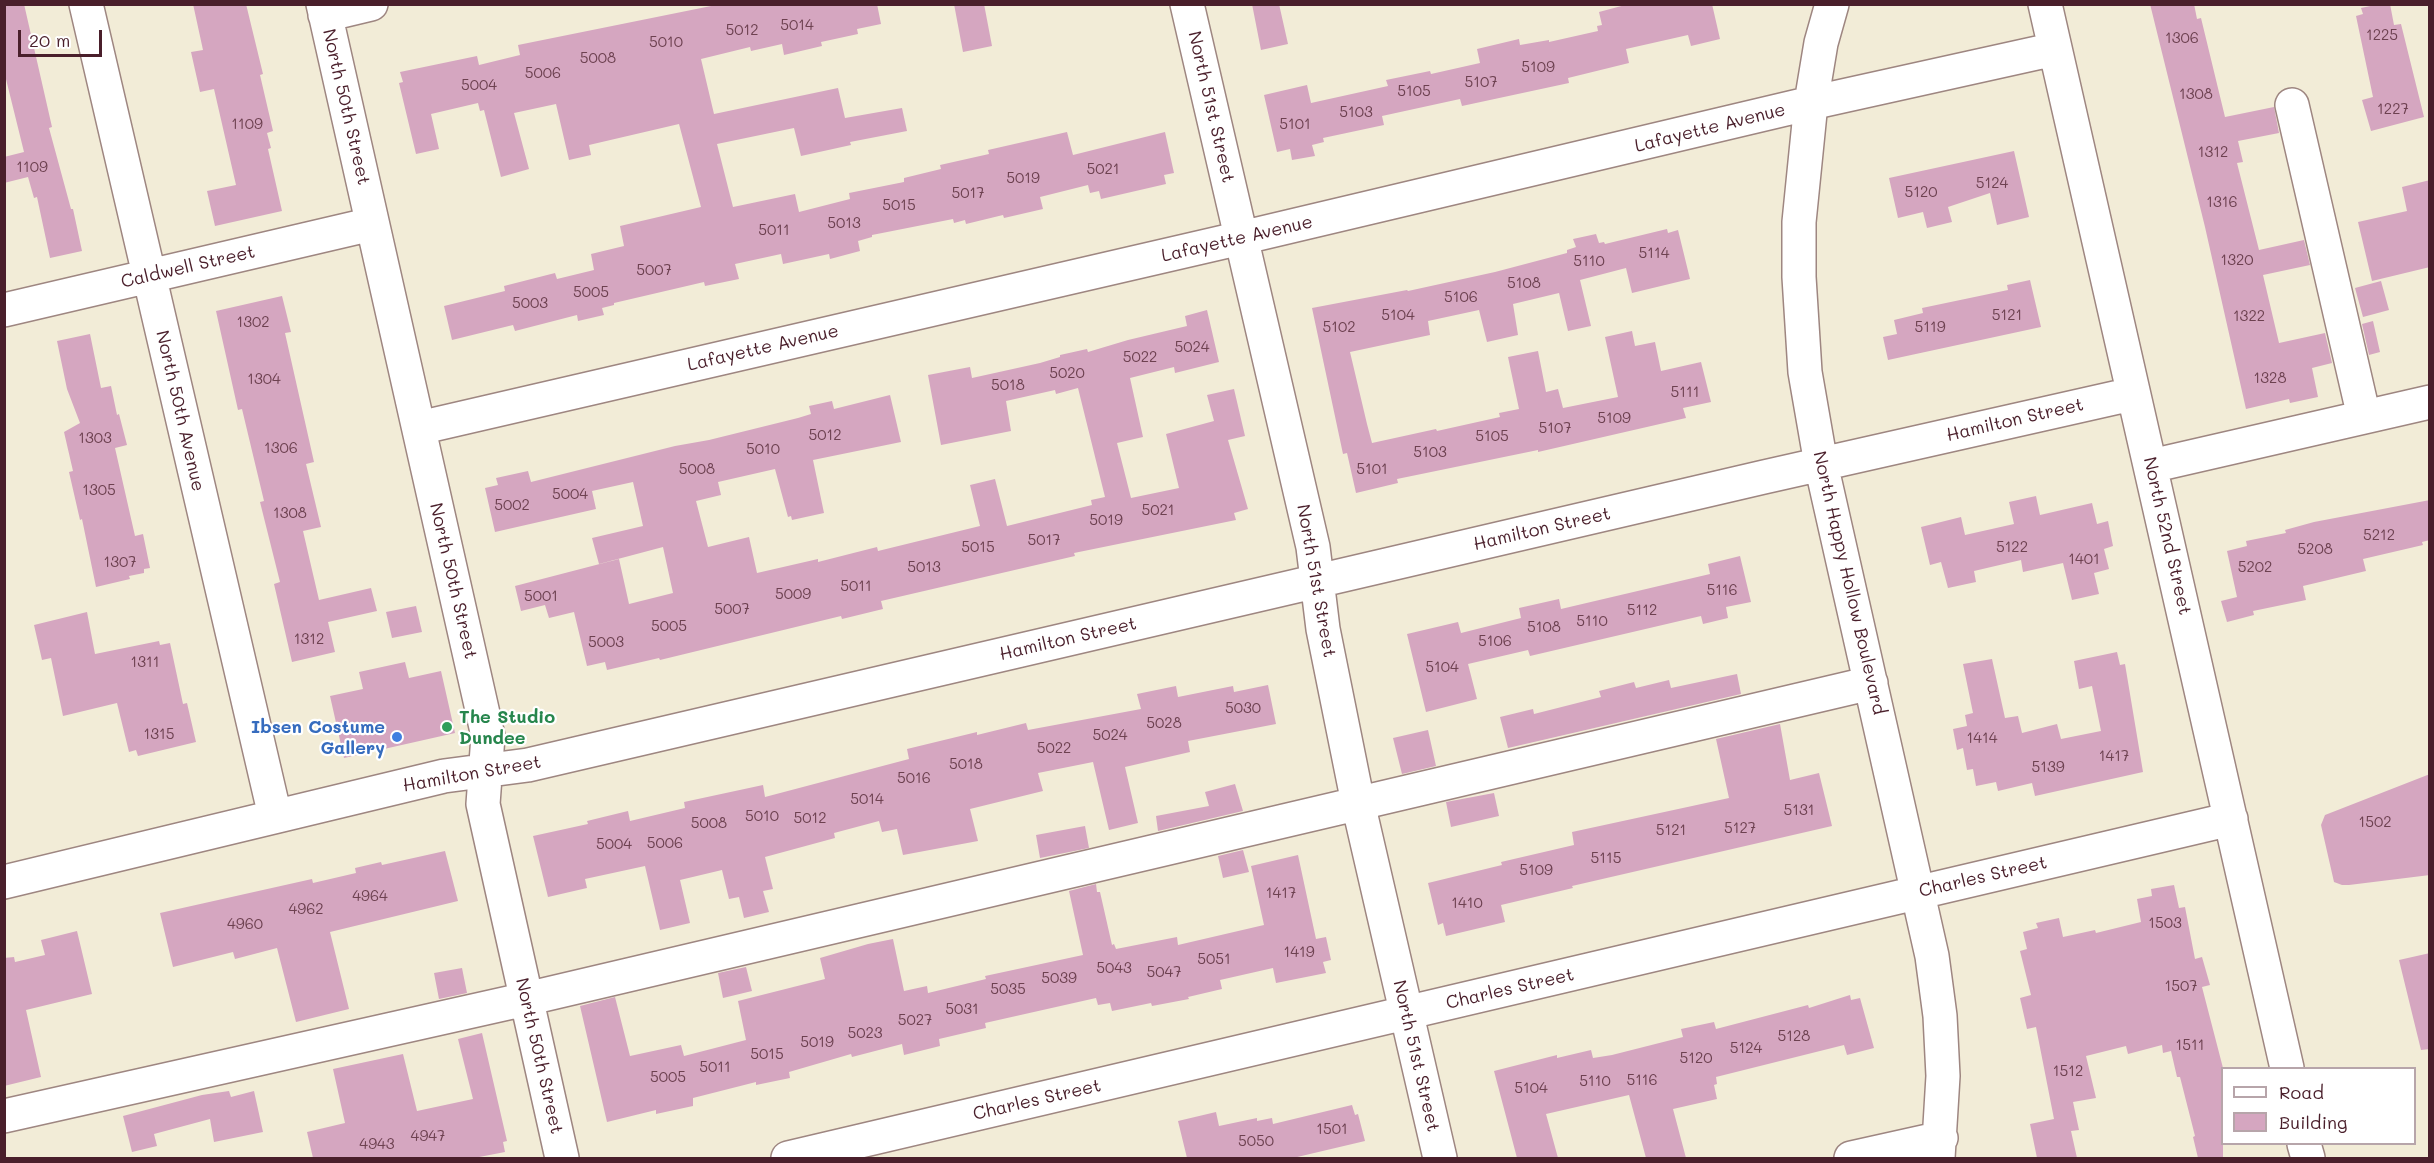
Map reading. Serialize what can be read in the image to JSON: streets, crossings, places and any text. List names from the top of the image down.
{
  "streets": {
    "street": [
      "North 50th Street",
      "North 51st Street",
      "Lafayette Avenue",
      "Caldwell Street",
      "North 50th Avenue",
      "Hamilton Street",
      "North 52nd Street",
      "North Happy Hollow Boulevard",
      "Charles Street"
    ]
  },
  "crossings": [
    ["North 50th Street", "Lafayette Avenue"],
    ["North 50th Street", "Caldwell Street"],
    ["North 50th Street", "Hamilton Street"],
    ["North 51st Street", "Lafayette Avenue"],
    ["North 51st Street", "Hamilton Street"],
    ["North 51st Street", "Charles Street"],
    ["Lafayette Avenue", "North 52nd Street"],
    ["Lafayette Avenue", "North Happy Hollow Boulevard"],
    ["Caldwell Street", "North 50th Avenue"],
    ["North 50th Avenue", "Hamilton Street"],
    ["Hamilton Street", "North 52nd Street"],
    ["Hamilton Street", "North Happy Hollow Boulevard"],
    ["North 52nd Street", "Charles Street"],
    ["North Happy Hollow Boulevard", "Charles Street"]
  ],
  "places": ["The Studio Dundee", "Ibsen Costume Gallery"],
  "house_numbers": [
    "5014",
    "5012",
    "1225",
    "1306",
    "5010",
    "5008",
    "5109",
    "5006",
    "5107",
    "5004",
    "5105",
    "1308",
    "1227",
    "5103",
    "1109",
    "5101",
    "1312",
    "1109",
    "5021",
    "5019",
    "5124",
    "5120",
    "5017",
    "1316",
    "5015",
    "5013",
    "5011",
    "5114",
    "1320",
    "5110",
    "5007",
    "5108",
    "5005",
    "5106",
    "5003",
    "5104",
    "5121",
    "1322",
    "1302",
    "5102",
    "5119",
    "5024",
    "5022",
    "5020",
    "1328",
    "1304",
    "5018",
    "5111",
    "5109",
    "5107",
    "5012",
    "5105",
    "1303",
    "1306",
    "5010",
    "5103",
    "5008",
    "5101",
    "1305",
    "5004",
    "5002",
    "5021",
    "1308",
    "5019",
    "5212",
    "5017",
    "5015",
    "5122",
    "5208",
    "1401",
    "1307",
    "5013",
    "5202",
    "5011",
    "5116",
    "5009",
    "5001",
    "5007",
    "5112",
    "5110",
    "5005",
    "5108",
    "1312",
    "5106",
    "5003",
    "1311",
    "5104",
    "5030",
    "5028",
    "1315",
    "5024",
    "1414",
    "5022",
    "1417",
    "5018",
    "5139",
    "5016",
    "5014",
    "5131",
    "5010",
    "5012",
    "1502",
    "5008",
    "5127",
    "5121",
    "5006",
    "5004",
    "5115",
    "5109",
    "1417",
    "4964",
    "1410",
    "4962",
    "1503",
    "4960",
    "1419",
    "5051",
    "5043",
    "5047",
    "5039",
    "1507",
    "5035",
    "5031",
    "5027",
    "5023",
    "5128",
    "5019",
    "1511",
    "5124",
    "5015",
    "5120",
    "5011",
    "1512",
    "5005",
    "5116",
    "5110",
    "5104",
    "1501",
    "4947",
    "5050",
    "4943"
  ],
  "legend": ["Road", "Building"],
  "scale_bar": "20 m"
}
